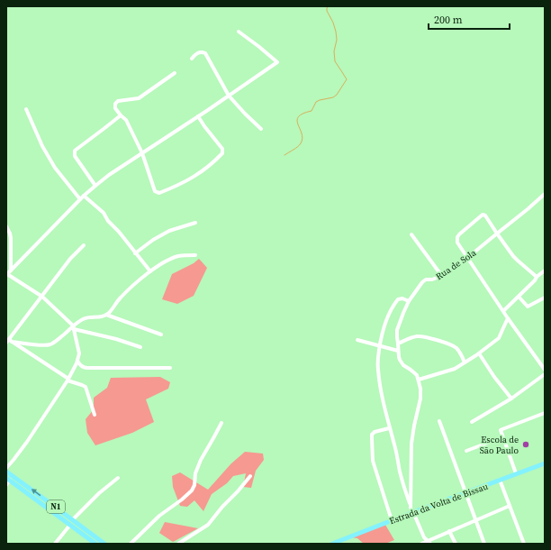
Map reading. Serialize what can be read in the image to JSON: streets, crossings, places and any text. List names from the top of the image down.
{
  "streets": {
    "main road": ["Estrada da Volta de Bissau", "N1"],
    "street": ["Rua de Sola"]
  },
  "places": ["Escola de São Paulo"],
  "scale_bar": "200 m"
}
